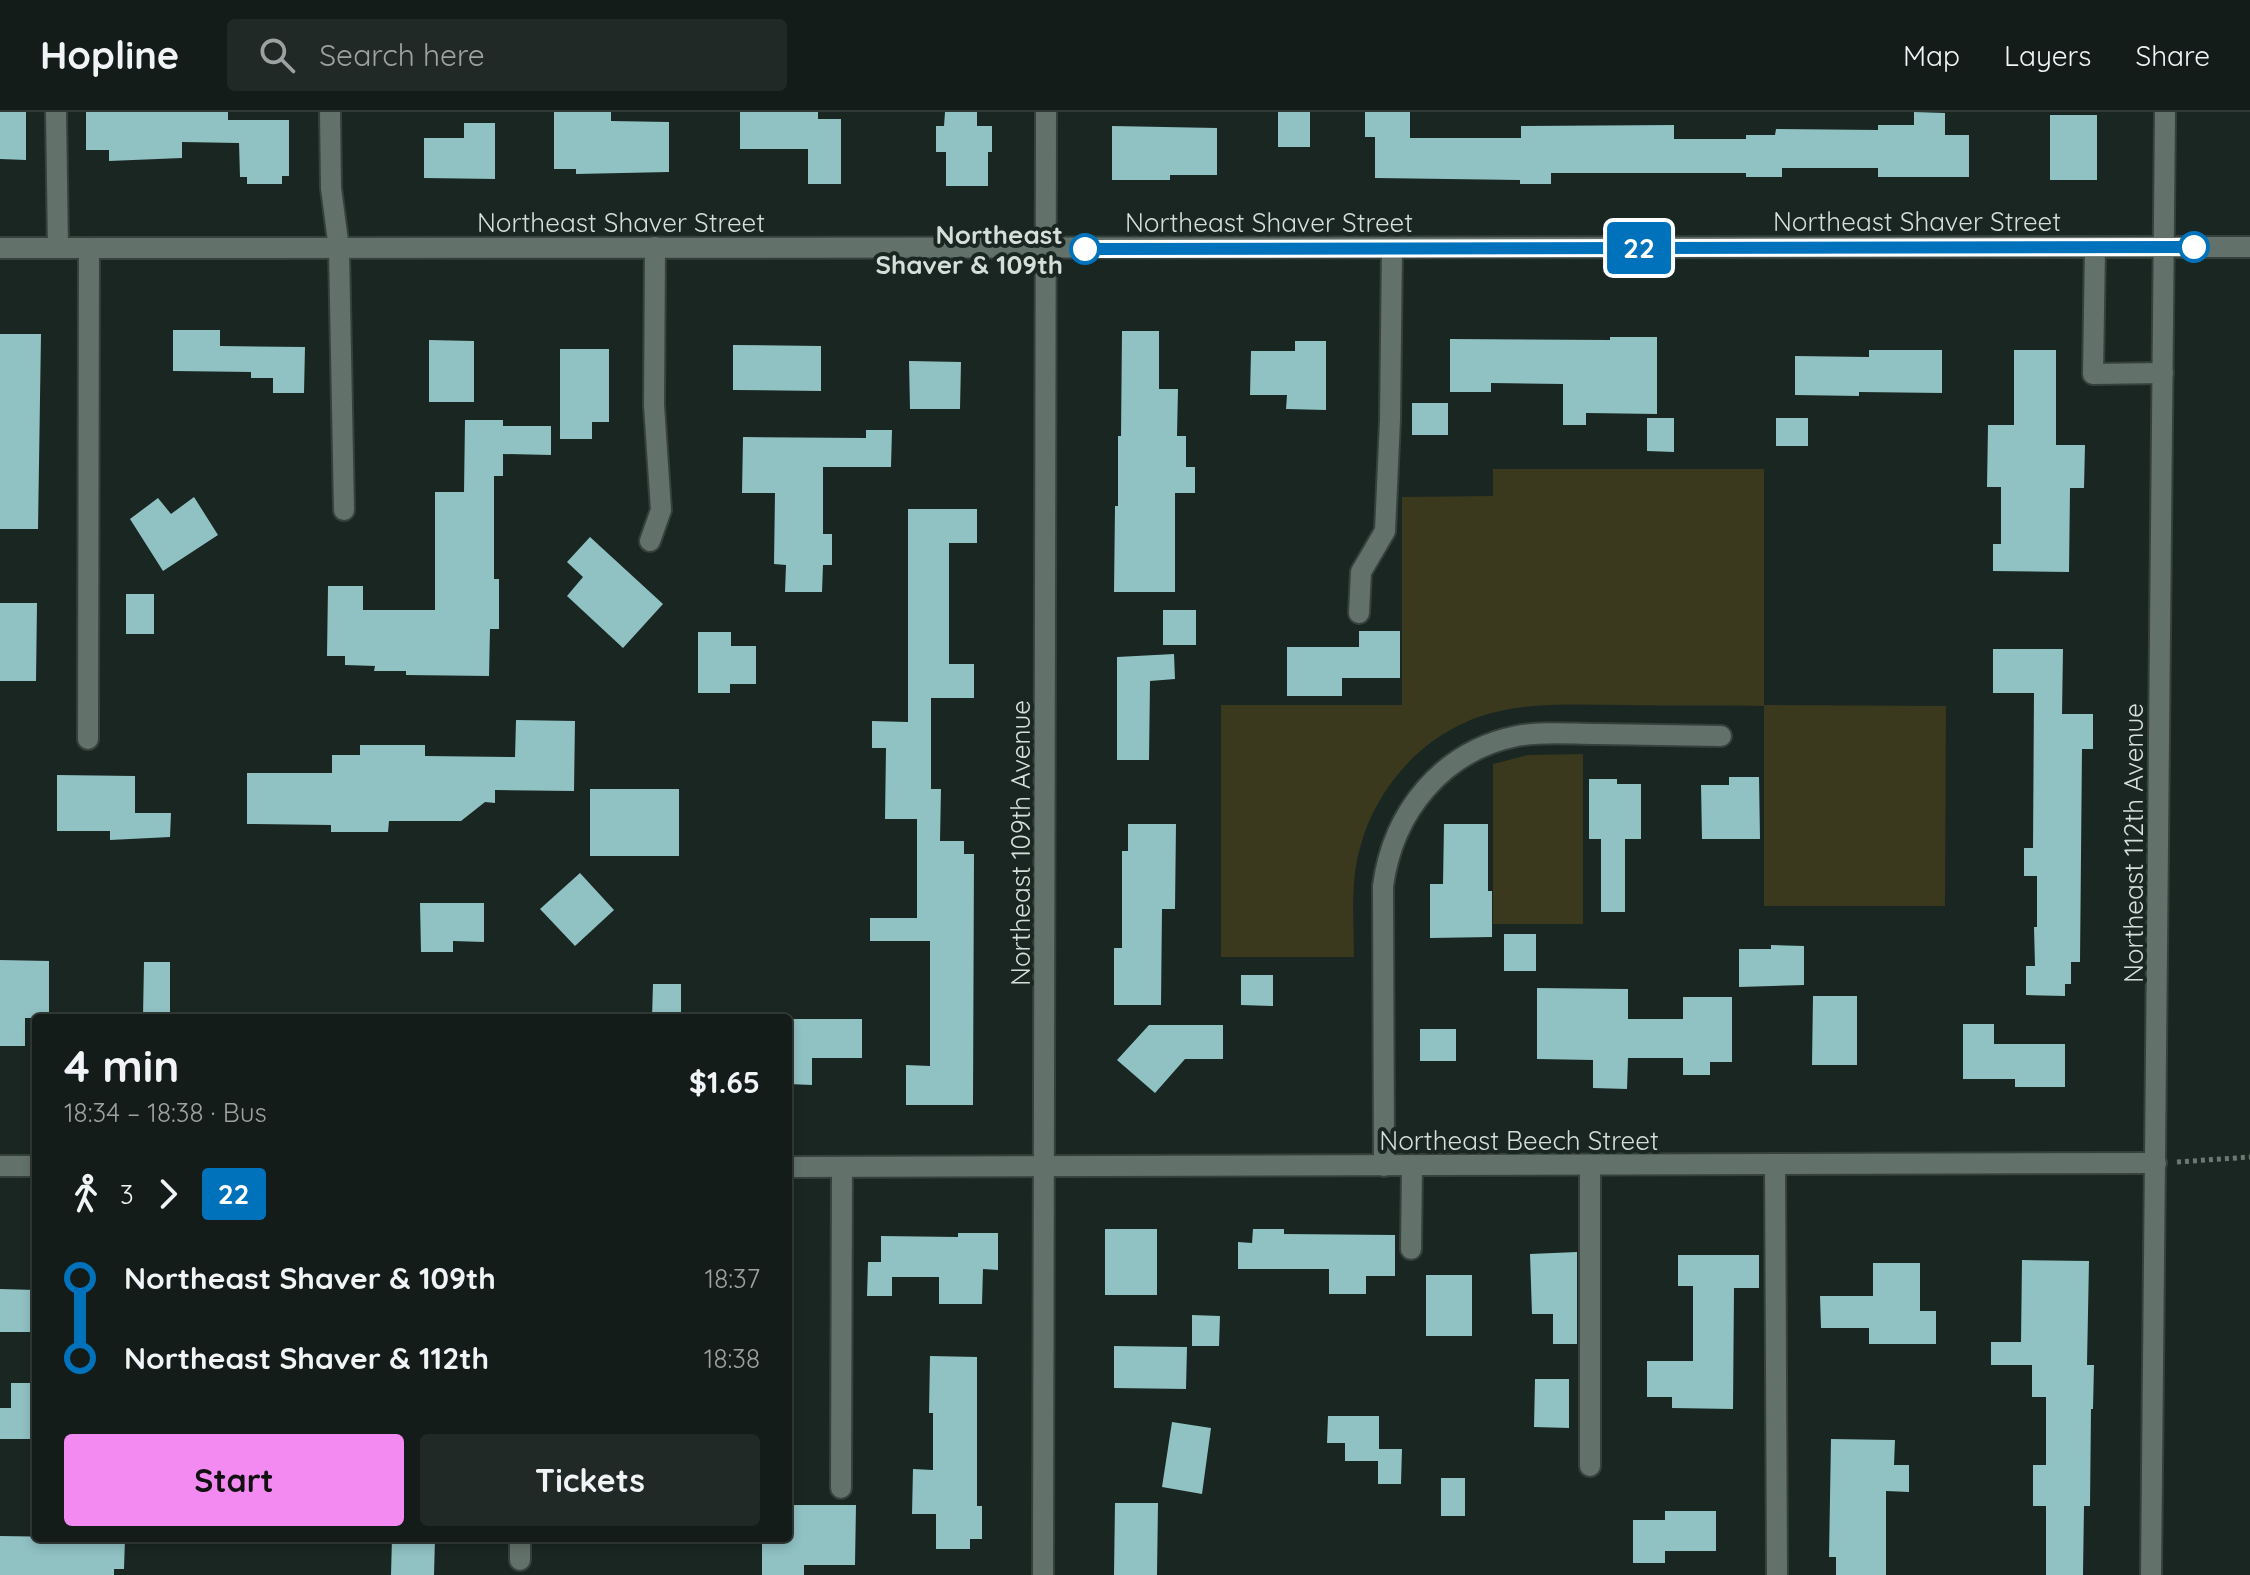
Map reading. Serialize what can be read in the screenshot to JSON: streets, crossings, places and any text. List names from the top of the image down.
{
  "streets": {
    "street": [
      "Northeast Shaver Street",
      "Northeast 109th Avenue",
      "Northeast 112th Avenue",
      "Northeast Beech Street"
    ]
  },
  "crossings": [
    ["Northeast Shaver Street", "Northeast 109th Avenue"],
    ["Northeast Shaver Street", "Northeast 112th Avenue"],
    ["Northeast 109th Avenue", "Northeast Beech Street"],
    ["Northeast 112th Avenue", "Northeast Beech Street"]
  ],
  "places": ["Northeast Shaver & 109th"],
  "lines": ["bus line 22"],
  "page": {
    "header": "Hopline",
    "search": "Search here",
    "nav": ["Map", "Layers", "Share"],
    "on_map": "22",
    "heading": ["4 min", "18:34 – 18:38 · Bus", "$1.65"],
    "legs": ["3", "22"],
    "list": [
      {
        "name": "Northeast Shaver & 109th",
        "value": "18:37"
      },
      {
        "name": "Northeast Shaver & 112th",
        "value": "18:38"
      }
    ],
    "buttons": ["Start", "Tickets"]
  }
}
